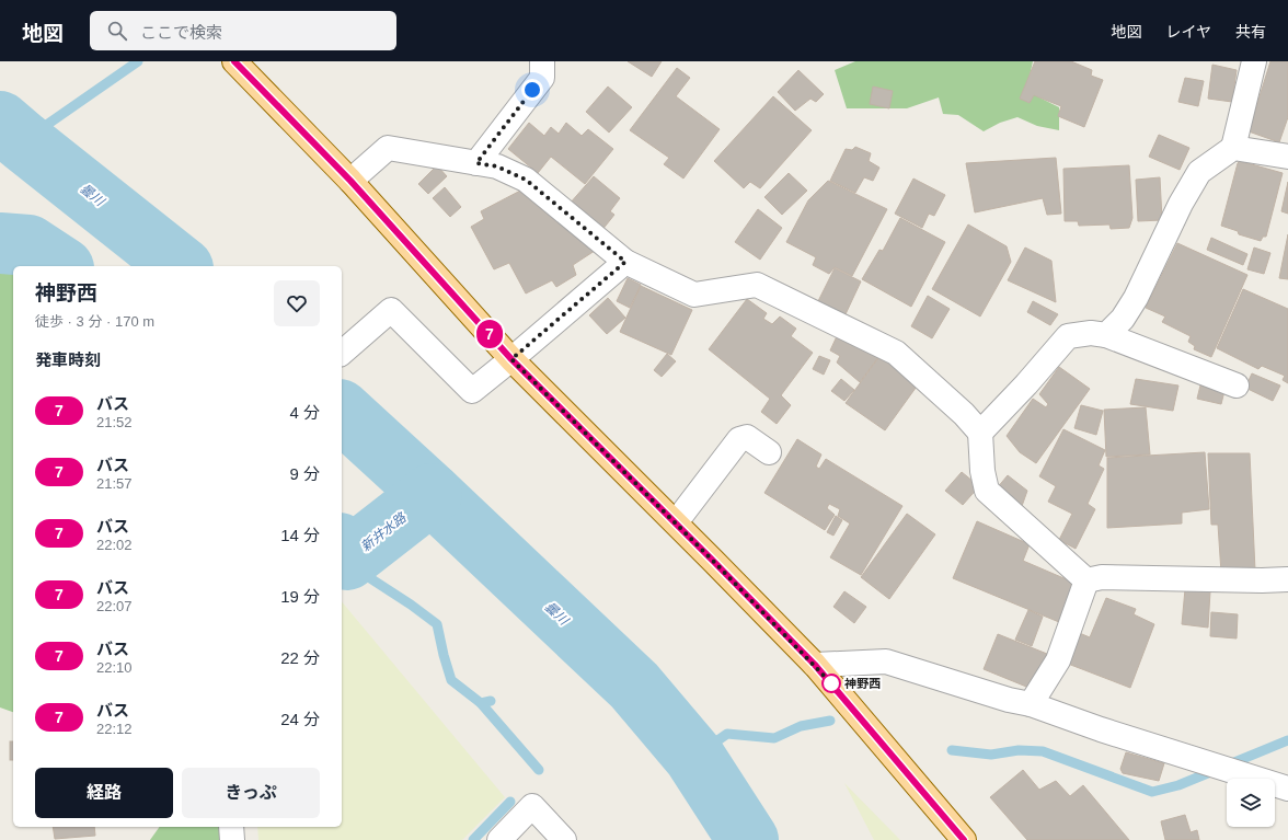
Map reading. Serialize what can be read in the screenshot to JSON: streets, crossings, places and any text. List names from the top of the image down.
{
  "water": ["曇川", "新井水路"],
  "places": ["神野西"],
  "lines": ["bus line 7"],
  "page": {
    "header": "地図",
    "search": "ここで検索",
    "nav": ["地図", "レイヤ", "共有"],
    "on_map": "7",
    "heading": [
      ["神野西", "徒歩 · 3 分 · 170 m"],
      "発車時刻"
    ],
    "list": [
      {
        "mark": "7",
        "name": "バス",
        "note": "21:52",
        "value": "4 分"
      },
      {
        "mark": "7",
        "name": "バス",
        "note": "21:57",
        "value": "9 分"
      },
      {
        "mark": "7",
        "name": "バス",
        "note": "22:02",
        "value": "14 分"
      },
      {
        "mark": "7",
        "name": "バス",
        "note": "22:07",
        "value": "19 分"
      },
      {
        "mark": "7",
        "name": "バス",
        "note": "22:10",
        "value": "22 分"
      },
      {
        "mark": "7",
        "name": "バス",
        "note": "22:12",
        "value": "24 分"
      }
    ],
    "buttons": ["経路", "きっぷ"]
  }
}
